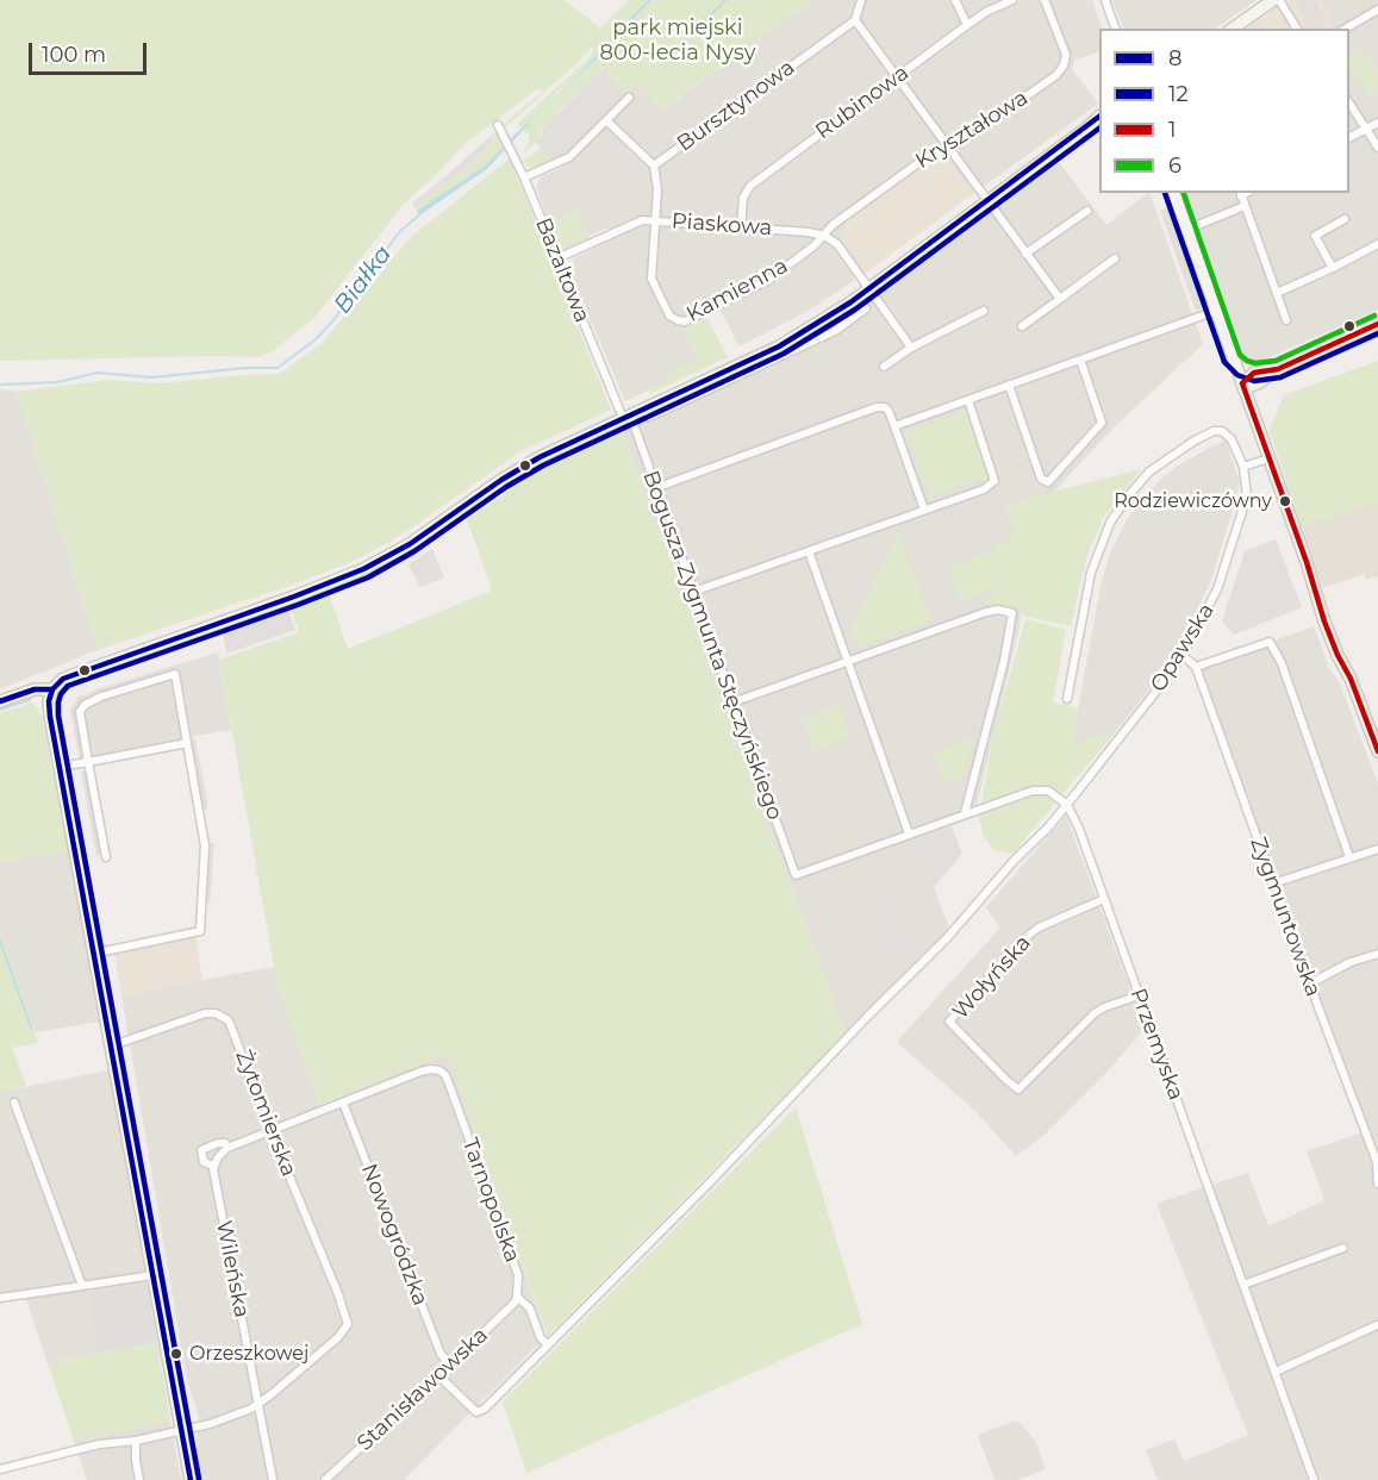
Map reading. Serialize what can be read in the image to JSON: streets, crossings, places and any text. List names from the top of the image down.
{
  "streets": {
    "street": [
      "Rubinowa",
      "Bursztynowa",
      "Kryształowa",
      "Piaskowa",
      "Bazaltowa",
      "Kamienna",
      "Bogusza Zygmunta Stęczyńskiego",
      "Opawska",
      "Zygmuntowska",
      "Wołyńska",
      "Przemyska",
      "Żytomierska",
      "Tarnopolska",
      "Nowogródzka",
      "Wileńska",
      "Stanisławowska"
    ]
  },
  "crossings": [
    ["Rubinowa", "Piaskowa"],
    ["Bursztynowa", "Kamienna"],
    ["Kryształowa", "Piaskowa"],
    ["Kryształowa", "Kamienna"],
    ["Piaskowa", "Bazaltowa"],
    ["Piaskowa", "Kamienna"],
    ["Bazaltowa", "Bogusza Zygmunta Stęczyńskiego"],
    ["Opawska", "Zygmuntowska"],
    ["Opawska", "Przemyska"],
    ["Opawska", "Tarnopolska"],
    ["Opawska", "Stanisławowska"],
    ["Wołyńska", "Przemyska"],
    ["Żytomierska", "Wileńska"],
    ["Tarnopolska", "Nowogródzka"],
    ["Tarnopolska", "Stanisławowska"],
    ["Nowogródzka", "Stanisławowska"]
  ],
  "water": ["Białka"],
  "parks": ["park miejski 800-lecia Nysy"],
  "places": ["Rodziewiczówny", "Orzeszkowej"],
  "lines": [
    "transit line 8",
    "transit line 12",
    "transit line 6",
    "transit line 1"
  ],
  "legend": [
    "8",
    "12",
    "1",
    "6"
  ],
  "scale_bar": "100 m"
}
